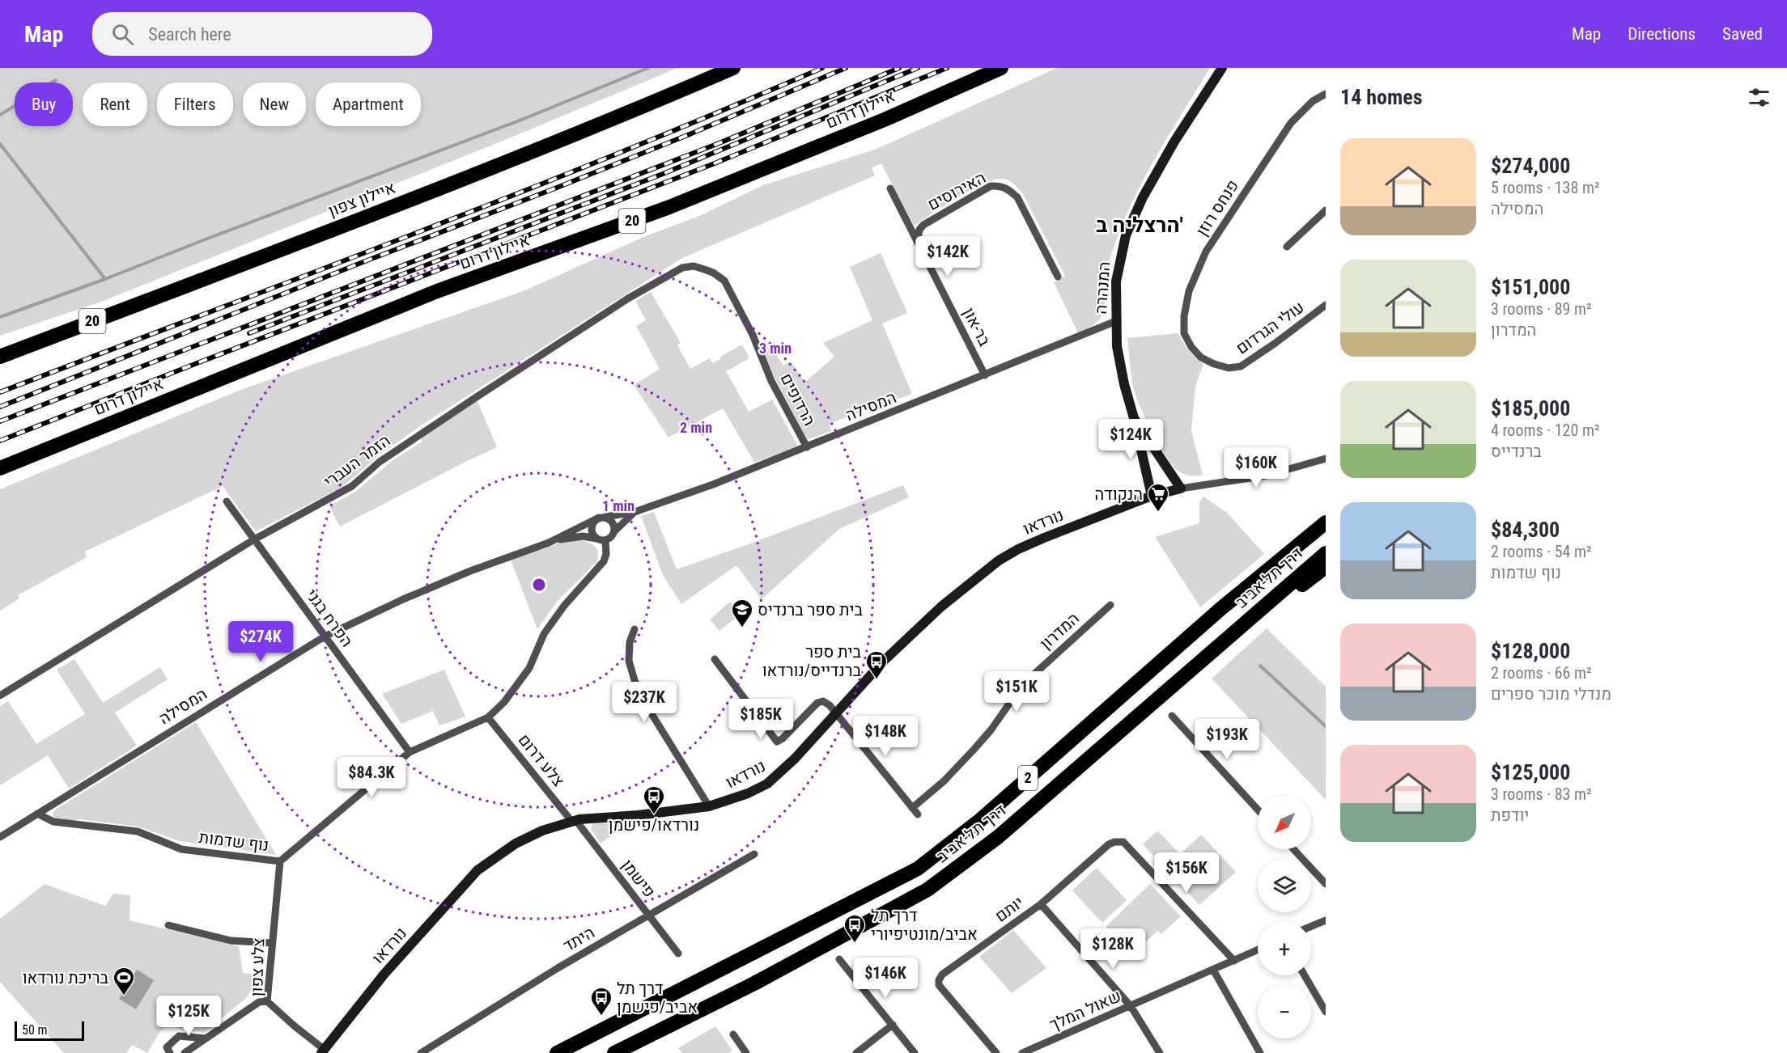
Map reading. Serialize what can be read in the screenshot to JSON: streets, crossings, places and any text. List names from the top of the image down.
{
  "streets": {
    "highway": [
      "איילון דרום",
      "איילון צפון",
      "20",
      "דרך תל-אביב",
      "2"
    ],
    "street": [
      "האירוסים",
      "פנחס רוזן",
      "המנהרה",
      "בר-און",
      "עולי הגרדום",
      "הרדופים",
      "המסילה",
      "הזמר העברי",
      "נורדאו",
      "הפרח בגני",
      "המדרון",
      "צלע דרום",
      "נוף שדמות",
      "פישמן",
      "יותם",
      "היתד",
      "צלע צפון",
      "שאול המלך"
    ]
  },
  "crossings": [
    ["האירוסים", "בר-און"],
    ["פנחס רוזן", "עולי הגרדום"],
    ["המנהרה", "המסילה"],
    ["המנהרה", "נורדאו"],
    ["בר-און", "המסילה"],
    ["הרדופים", "המסילה"],
    ["הרדופים", "הזמר העברי"],
    ["המסילה", "הפרח בגני"],
    ["המסילה", "נוף שדמות"],
    ["הזמר העברי", "הפרח בגני"],
    ["נורדאו", "צלע דרום"],
    ["נורדאו", "פישמן"],
    ["נורדאו", "צלע צפון"],
    ["הפרח בגני", "נוף שדמות"],
    ["צלע דרום", "נוף שדמות"],
    ["צלע דרום", "פישמן"],
    ["נוף שדמות", "צלע צפון"],
    ["פישמן", "היתד"],
    ["יותם", "שאול המלך"]
  ],
  "districts": ["הרצליה ב'"],
  "places": {
    "supermarket": ["הנקודה"],
    "school or university": ["בית ספר ברנדיס"],
    "bus stop": [
      "בית ספר ברנדייס/נורדאו",
      "נורדאו/פישמן",
      "דרך תל אביב/מונטיפיורי",
      "דרך תל אביב/פישמן"
    ],
    "sports": ["בריכת נורדאו"]
  },
  "scale_bar": "50 m",
  "north": "bottom left",
  "page": {
    "header": "Map",
    "search": "Search here",
    "nav": ["Map", "Directions", "Saved"],
    "heading": "14 homes",
    "chip": [
      "Buy",
      "Rent",
      "Filters",
      "New",
      "Apartment"
    ],
    "list": [
      {
        "name": "$274,000",
        "note": "5 rooms · 138 m² · המסילה"
      },
      {
        "name": "$151,000",
        "note": "3 rooms · 89 m² · המדרון"
      },
      {
        "name": "$185,000",
        "note": "4 rooms · 120 m² · ברנדייס"
      },
      {
        "name": "$84,300",
        "note": "2 rooms · 54 m² · נוף שדמות"
      },
      {
        "name": "$128,000",
        "note": "2 rooms · 66 m² · מנדלי מוכר ספרים"
      },
      {
        "name": "$125,000",
        "note": "3 rooms · 83 m² · יודפת"
      }
    ],
    "price": [
      "$142K",
      "$124K",
      "$160K",
      "$274K",
      "$151K",
      "$237K",
      "$185K",
      "$148K",
      "$193K",
      "$84.3K",
      "$156K",
      "$128K",
      "$146K",
      "$125K"
    ],
    "map_buttons": ["+", "−"],
    "scale": "50 m"
  },
  "rings": ["3 min", "2 min", "1 min"]
}
